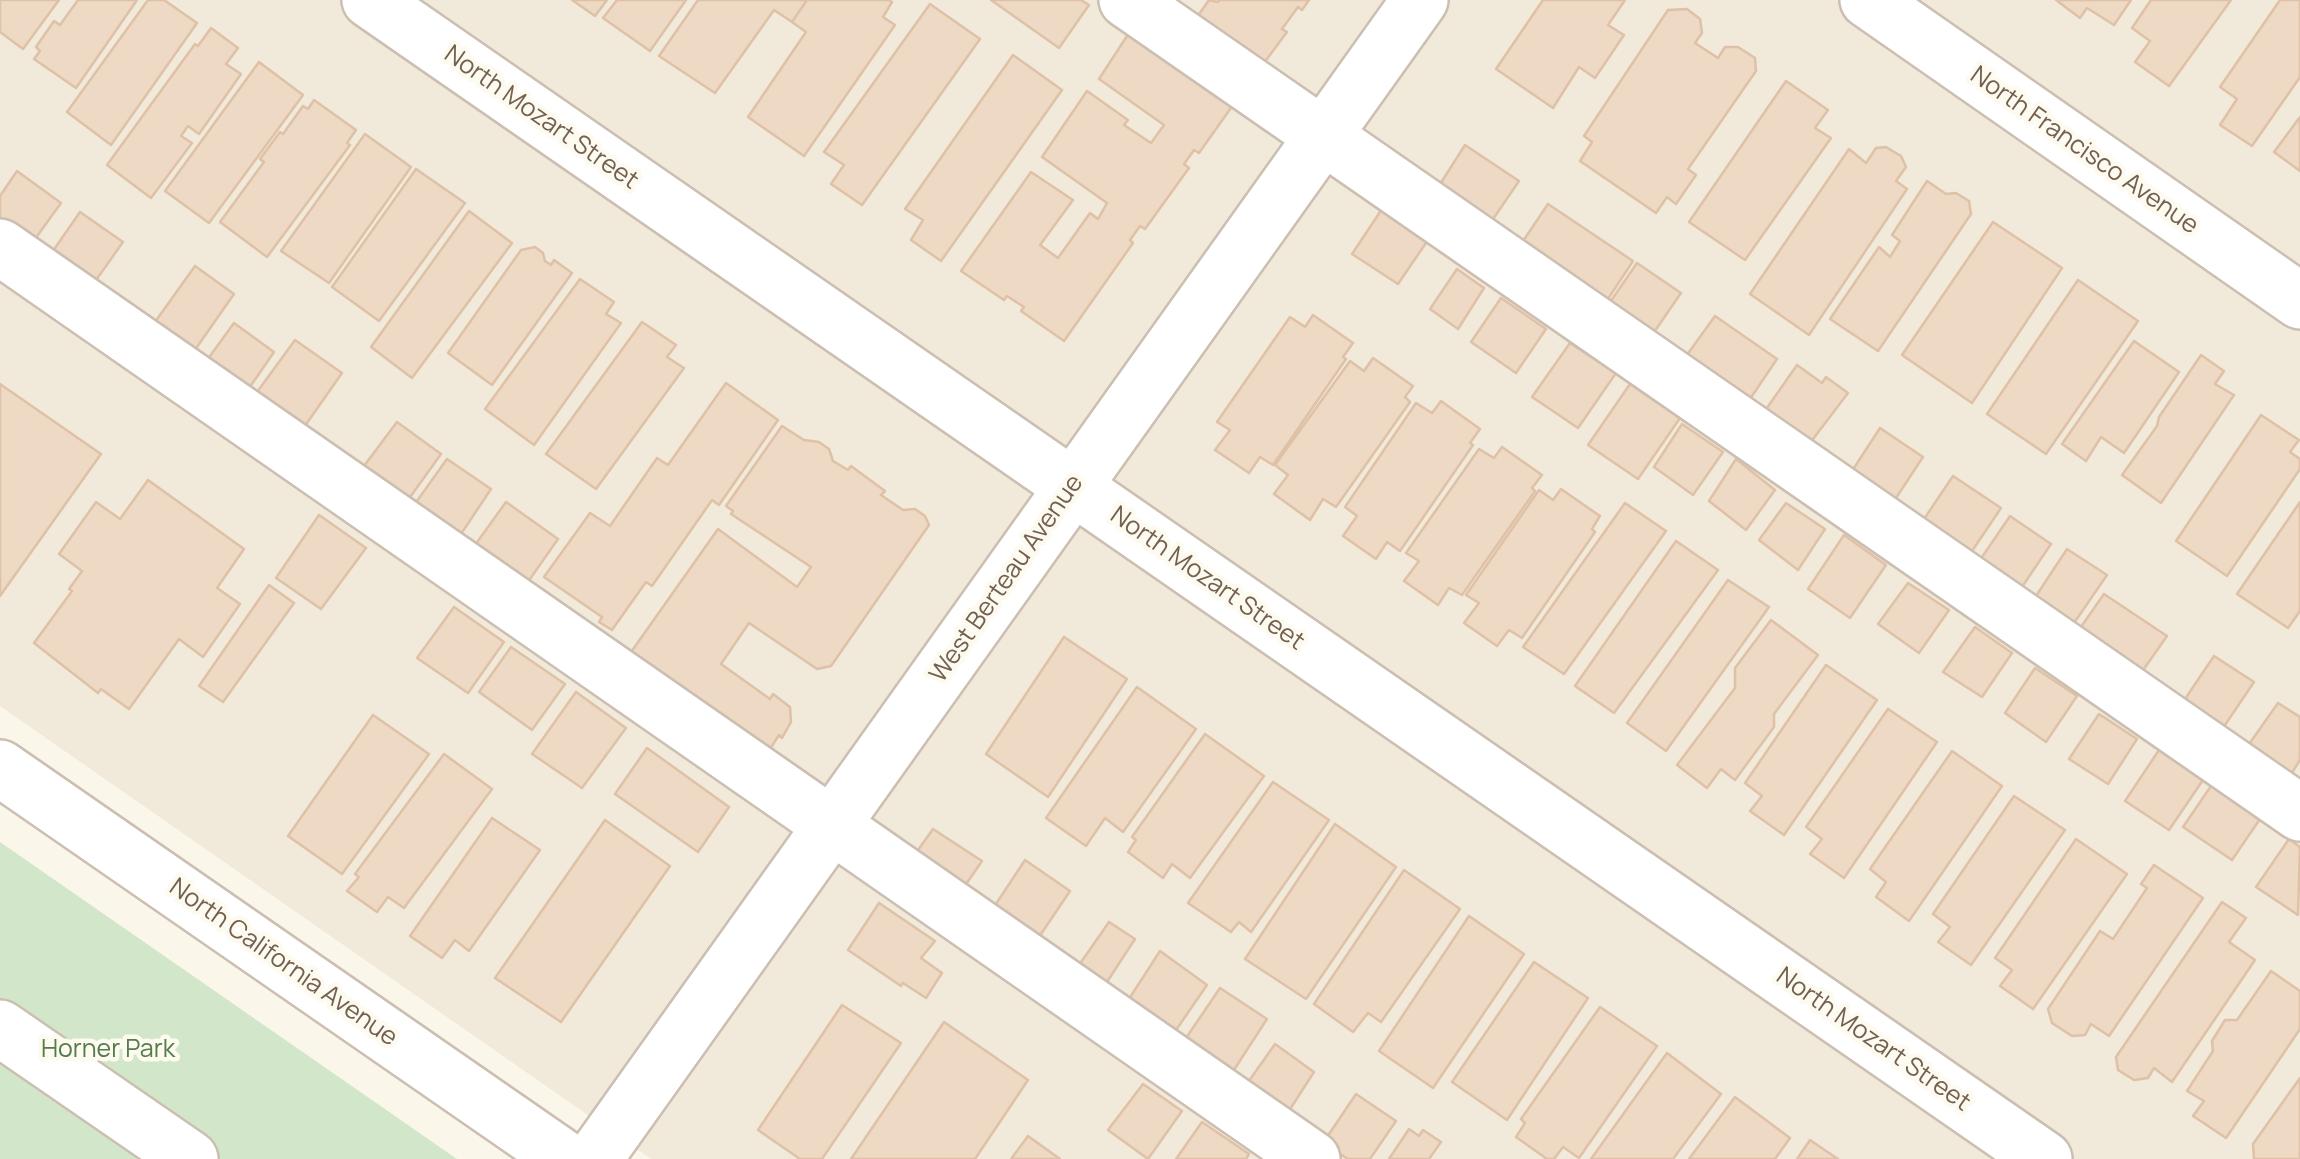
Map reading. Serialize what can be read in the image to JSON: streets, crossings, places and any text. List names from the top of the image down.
{
  "streets": {
    "street": [
      "North Mozart Street",
      "North Francisco Avenue",
      "West Berteau Avenue",
      "North California Avenue"
    ]
  },
  "crossings": [
    ["North Mozart Street", "West Berteau Avenue"]
  ],
  "parks": ["Horner Park"]
}
